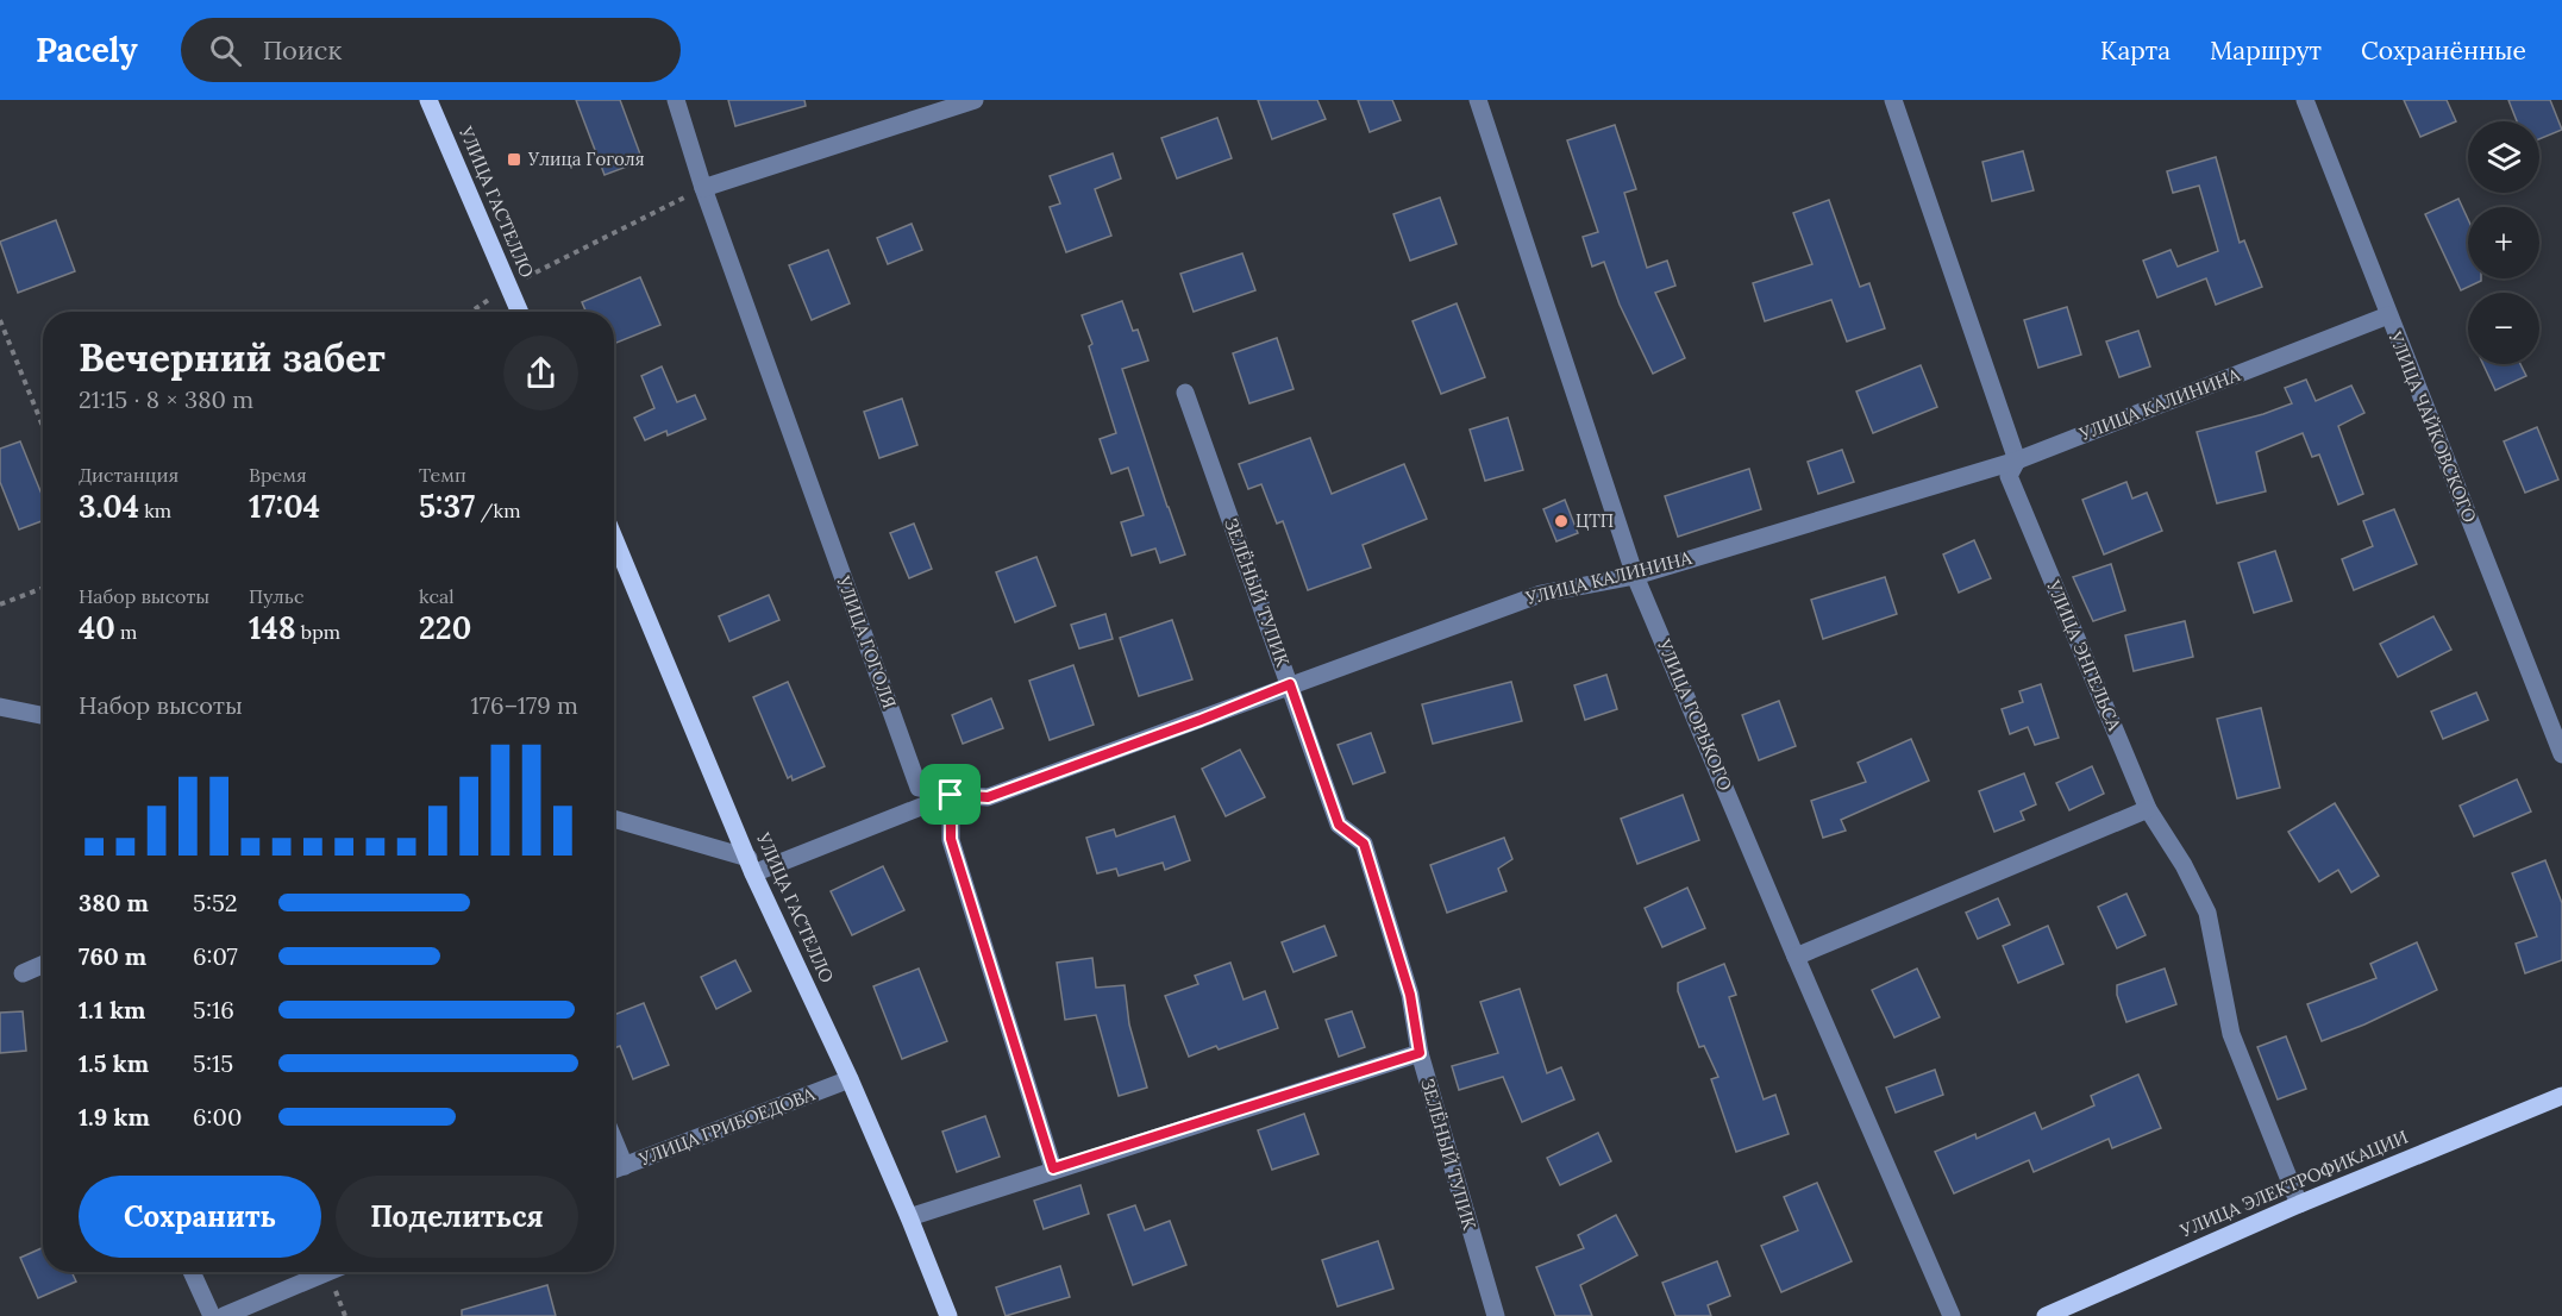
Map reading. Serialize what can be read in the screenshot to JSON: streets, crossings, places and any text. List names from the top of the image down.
{
  "streets": {
    "main road": ["УЛИЦА ГАСТЕЛЛО", "УЛИЦА ЭЛЕКТРОФИКАЦИИ"],
    "street": [
      "УЛИЦА КАЛИНИНА",
      "УЛИЦА ЧАЙКОВСКОГО",
      "ЗЕЛЁНЫЙ ТУПИК",
      "УЛИЦА ГОГОЛЯ",
      "УЛИЦА ЭНГЕЛЬСА",
      "УЛИЦА ГОРЬКОГО",
      "УЛИЦА ГРИБОЕДОВА"
    ]
  },
  "crossings": [
    ["УЛИЦА ГАСТЕЛЛО", "УЛИЦА КАЛИНИНА"],
    ["УЛИЦА ГАСТЕЛЛО", "УЛИЦА ГРИБОЕДОВА"],
    ["УЛИЦА КАЛИНИНА", "УЛИЦА ЧАЙКОВСКОГО"],
    ["УЛИЦА КАЛИНИНА", "ЗЕЛЁНЫЙ ТУПИК"],
    ["УЛИЦА КАЛИНИНА", "УЛИЦА ГОГОЛЯ"],
    ["УЛИЦА КАЛИНИНА", "УЛИЦА ЭНГЕЛЬСА"],
    ["УЛИЦА КАЛИНИНА", "УЛИЦА ГОРЬКОГО"],
    ["УЛИЦА ЭНГЕЛЬСА", "УЛИЦА ЭЛЕКТРОФИКАЦИИ"]
  ],
  "places": {
    "transit": ["Улица Гоголя"],
    "other": ["ЦТП"]
  },
  "page": {
    "header": "Pacely",
    "search": "Поиск",
    "nav": ["Карта", "Маршрут", "Сохранённые"],
    "map_buttons": ["+", "−"],
    "heading": ["Вечерний забег", "21:15 · 8 × 380 m"],
    "stats": [
      ["Дистанция", "3.04 km"],
      ["Время", "17:04"],
      ["Темп", "5:37 /km"],
      ["Набор высоты", "40 m"],
      ["Пульс", "148 bpm"],
      ["kcal", "220"]
    ],
    "chart": ["Набор высоты", "176–179 m"],
    "list": [
      {
        "name": "380 m",
        "note": "5:52"
      },
      {
        "name": "760 m",
        "note": "6:07"
      },
      {
        "name": "1.1 km",
        "note": "5:16"
      },
      {
        "name": "1.5 km",
        "note": "5:15"
      },
      {
        "name": "1.9 km",
        "note": "6:00"
      }
    ],
    "buttons": ["Сохранить", "Поделиться"]
  }
}
